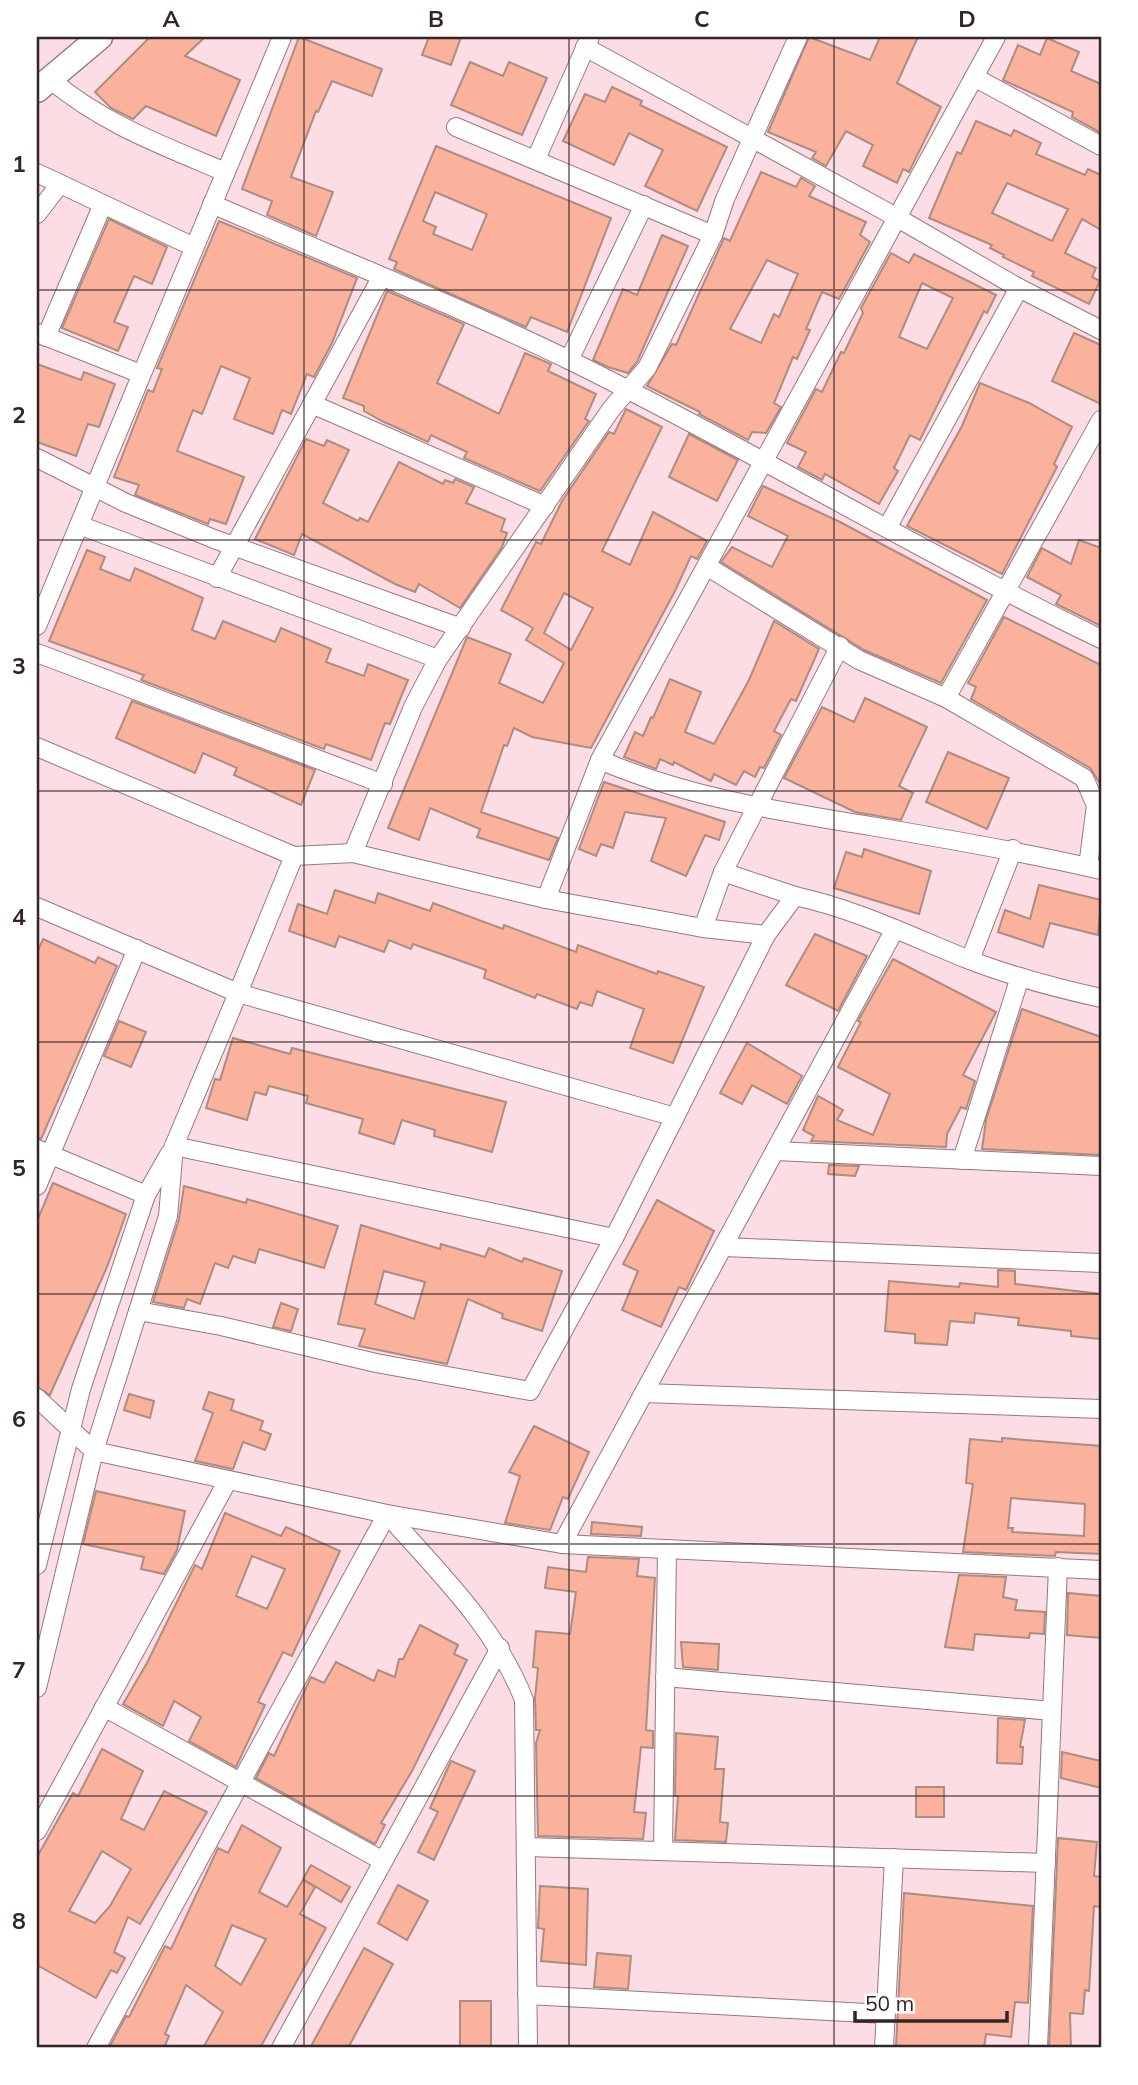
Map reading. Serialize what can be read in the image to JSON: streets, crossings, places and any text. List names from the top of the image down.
{
  "scale_bar": "50 m",
  "grid": {
    "columns": [
      "A",
      "B",
      "C",
      "D"
    ],
    "rows": [
      "1",
      "2",
      "3",
      "4",
      "5",
      "6",
      "7",
      "8"
    ]
  }
}
